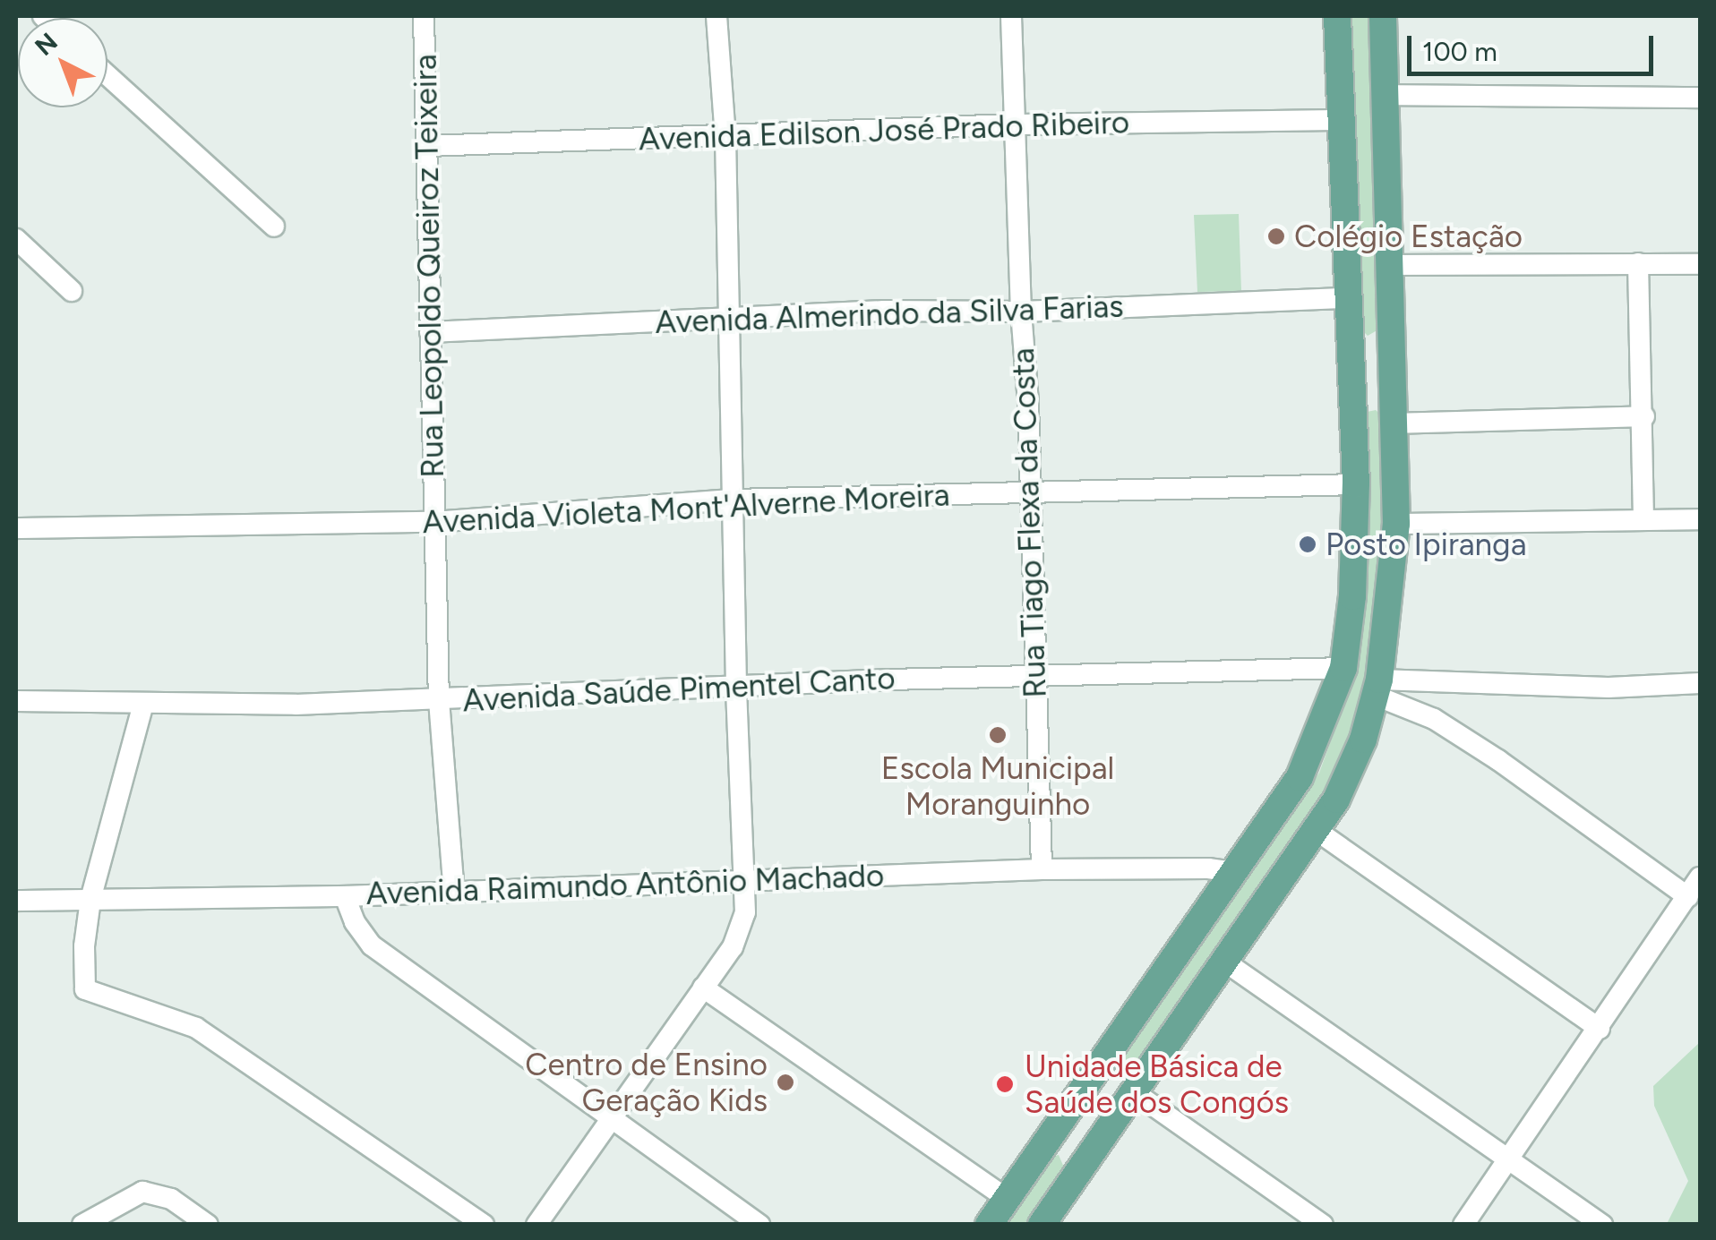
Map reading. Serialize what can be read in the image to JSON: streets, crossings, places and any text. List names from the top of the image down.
{
  "streets": {
    "street": [
      "Avenida Edilson José Prado Ribeiro",
      "Rua Leopoldo Queiroz Teixeira",
      "Avenida Almerindo da Silva Farias",
      "Avenida Violeta Mont'Alverne Moreira",
      "Rua Tiago Flexa da Costa",
      "Avenida Saúde Pimentel Canto",
      "Avenida Raimundo Antônio Machado"
    ]
  },
  "crossings": [
    ["Avenida Edilson José Prado Ribeiro", "Rua Leopoldo Queiroz Teixeira"],
    ["Avenida Edilson José Prado Ribeiro", "Rua Tiago Flexa da Costa"],
    ["Rua Leopoldo Queiroz Teixeira", "Avenida Almerindo da Silva Farias"],
    ["Rua Leopoldo Queiroz Teixeira", "Avenida Violeta Mont'Alverne Moreira"],
    ["Rua Leopoldo Queiroz Teixeira", "Avenida Saúde Pimentel Canto"],
    ["Rua Leopoldo Queiroz Teixeira", "Avenida Raimundo Antônio Machado"],
    ["Avenida Almerindo da Silva Farias", "Rua Tiago Flexa da Costa"],
    ["Avenida Violeta Mont'Alverne Moreira", "Rua Tiago Flexa da Costa"],
    ["Rua Tiago Flexa da Costa", "Avenida Saúde Pimentel Canto"],
    ["Rua Tiago Flexa da Costa", "Avenida Raimundo Antônio Machado"]
  ],
  "places": [
    "Colégio Estação",
    "Posto Ipiranga",
    "Escola Municipal Moranguinho",
    "Centro de Ensino Geração Kids",
    "Unidade Básica de Saúde dos Congós"
  ],
  "scale_bar": "100 m",
  "north": "top left"
}
